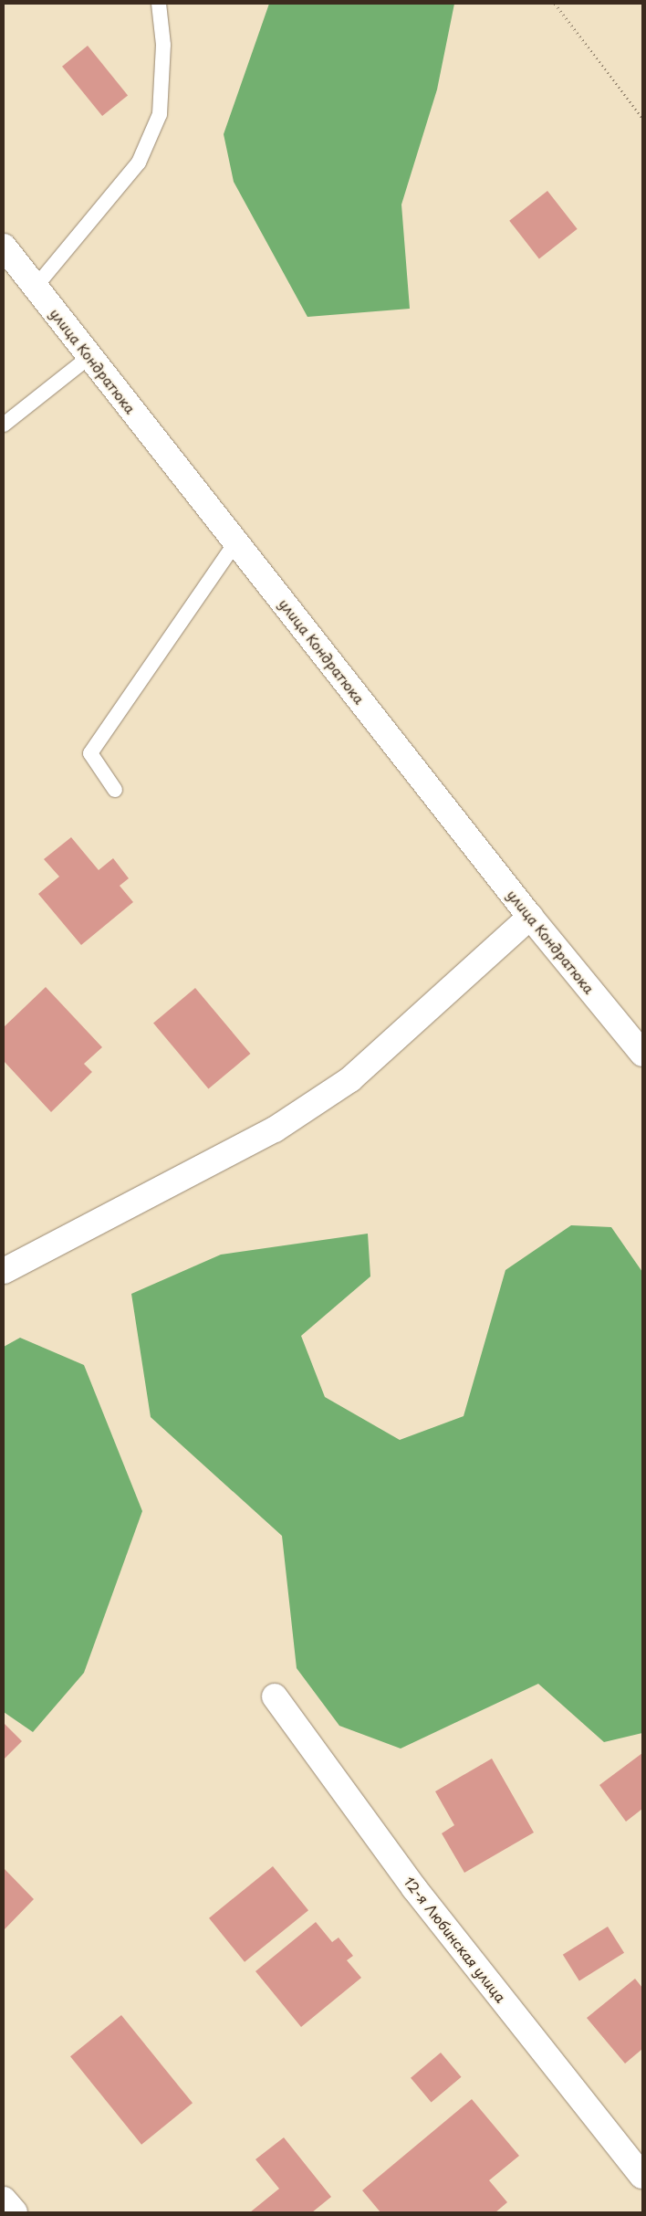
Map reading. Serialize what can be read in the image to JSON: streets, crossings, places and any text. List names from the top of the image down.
{
  "streets": {
    "street": ["улица Кондратюка", "12-я Любинская улица"]
  }
}
